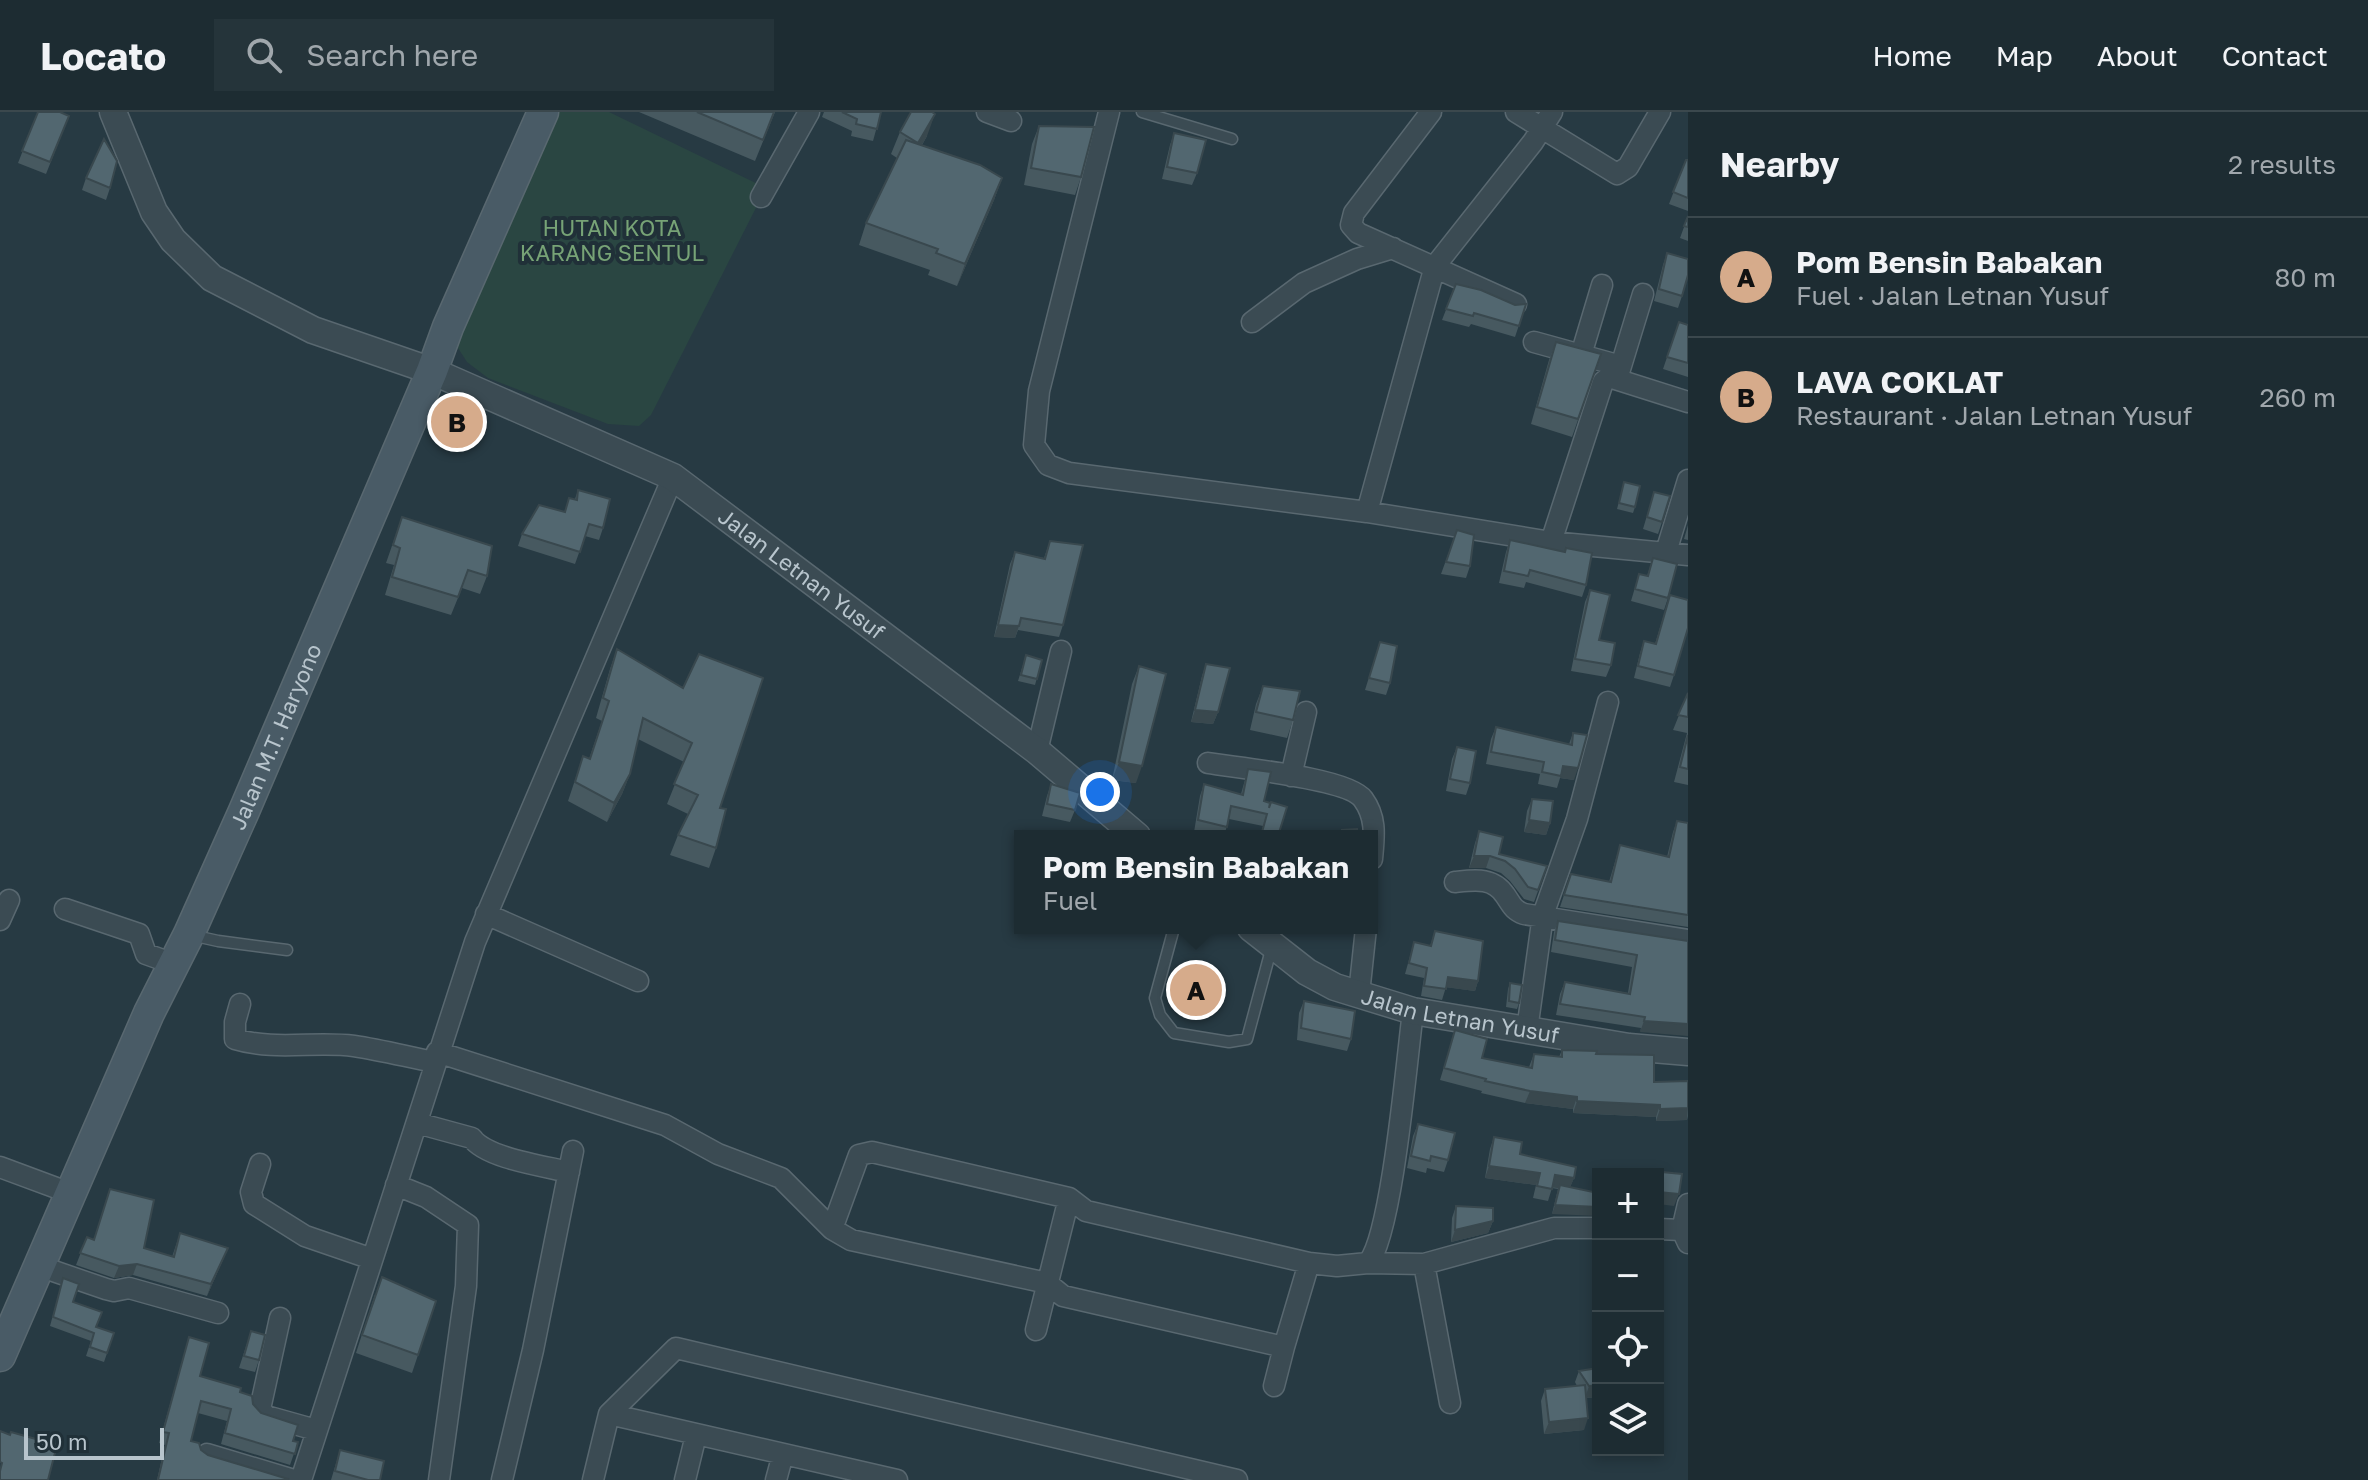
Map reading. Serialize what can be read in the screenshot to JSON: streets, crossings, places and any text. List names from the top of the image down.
{
  "streets": {
    "main road": ["Jalan M.T. Haryono"],
    "street": ["Jalan Letnan Yusuf"]
  },
  "crossings": [
    ["Jalan Letnan Yusuf", "Jalan M.T. Haryono"]
  ],
  "parks": ["HUTAN KOTA KARANG SENTUL"],
  "scale_bar": "50 m",
  "page": {
    "header": "Locato",
    "search": "Search here",
    "nav": [
      "Home",
      "Map",
      "About",
      "Contact"
    ],
    "heading": ["Nearby", "2 results"],
    "list": [
      {
        "mark": "A",
        "name": "Pom Bensin Babakan",
        "note": "Fuel · Jalan Letnan Yusuf",
        "value": "80 m"
      },
      {
        "mark": "B",
        "name": "LAVA COKLAT",
        "note": "Restaurant · Jalan Letnan Yusuf",
        "value": "260 m"
      }
    ],
    "pins": ["B", "A"],
    "popup": ["Pom Bensin Babakan", "Fuel"],
    "map_buttons": ["+", "−"],
    "scale": "50 m"
  }
}
